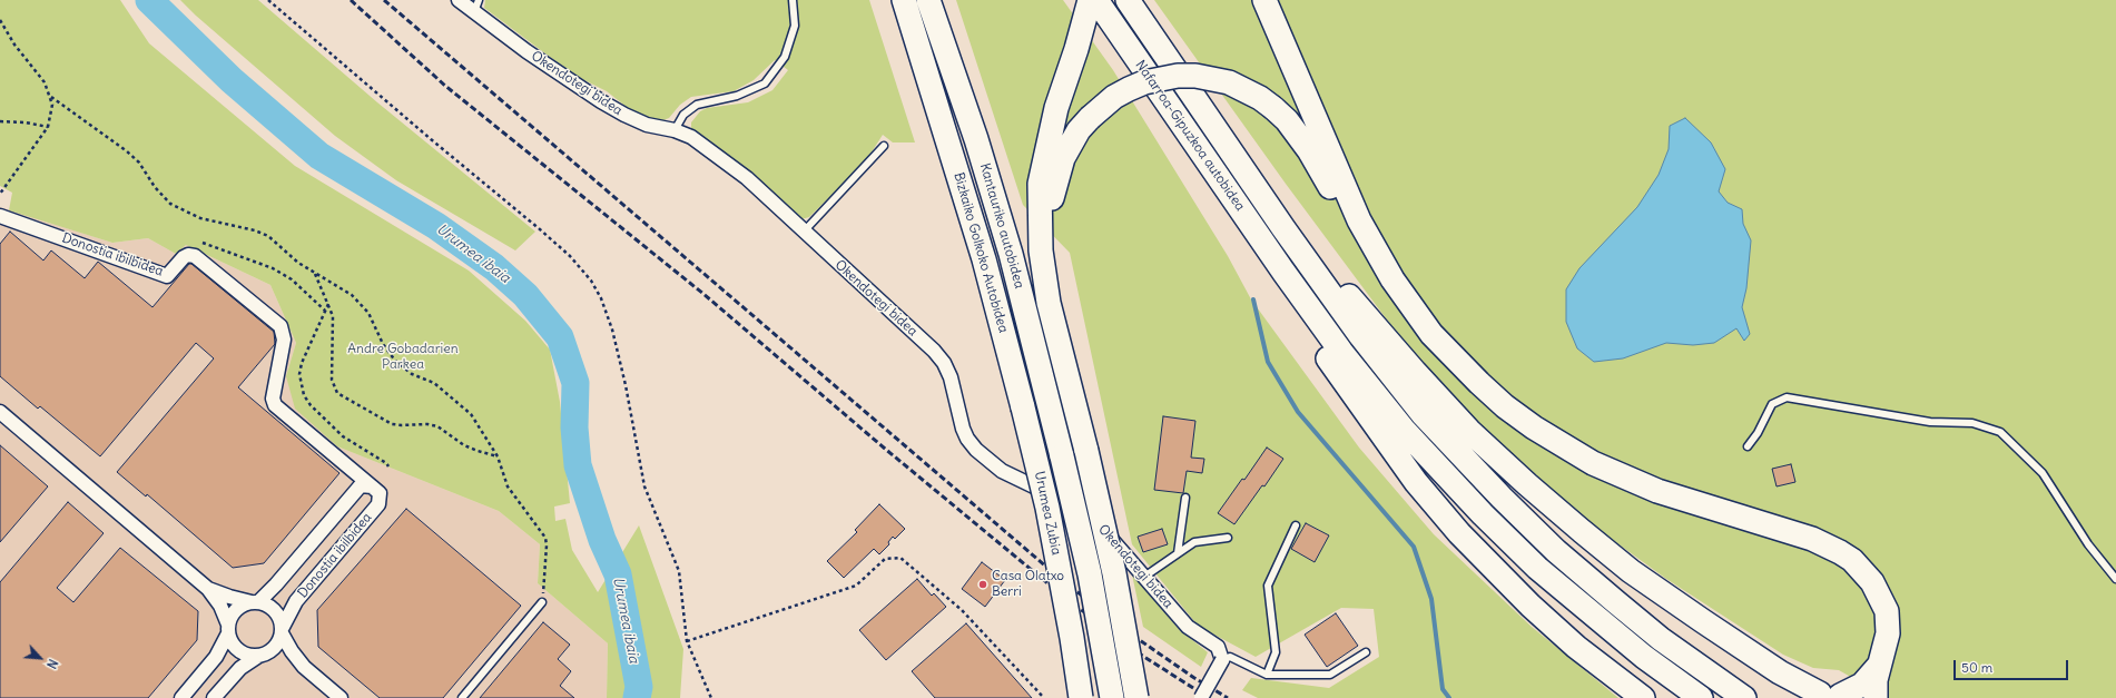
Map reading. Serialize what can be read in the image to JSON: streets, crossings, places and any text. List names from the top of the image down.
{
  "streets": {
    "highway": [
      "Nafarroa-Gipuzkoa autobidea",
      "Kantauriko autobidea",
      "Bizkaiko Golkoko Autobidea",
      "Urumea Zubia"
    ],
    "street": ["Okendotegi bidea", "Donostia ibilbidea"]
  },
  "crossings": [
    ["Kantauriko autobidea", "Urumea Zubia"],
    ["Bizkaiko Golkoko Autobidea", "Urumea Zubia"]
  ],
  "water": ["Urumea ibaia"],
  "parks": ["Andre Gobadarien Parkea"],
  "places": ["Casa Olatxo Berri"],
  "scale_bar": "50 m",
  "north": "bottom right"
}
